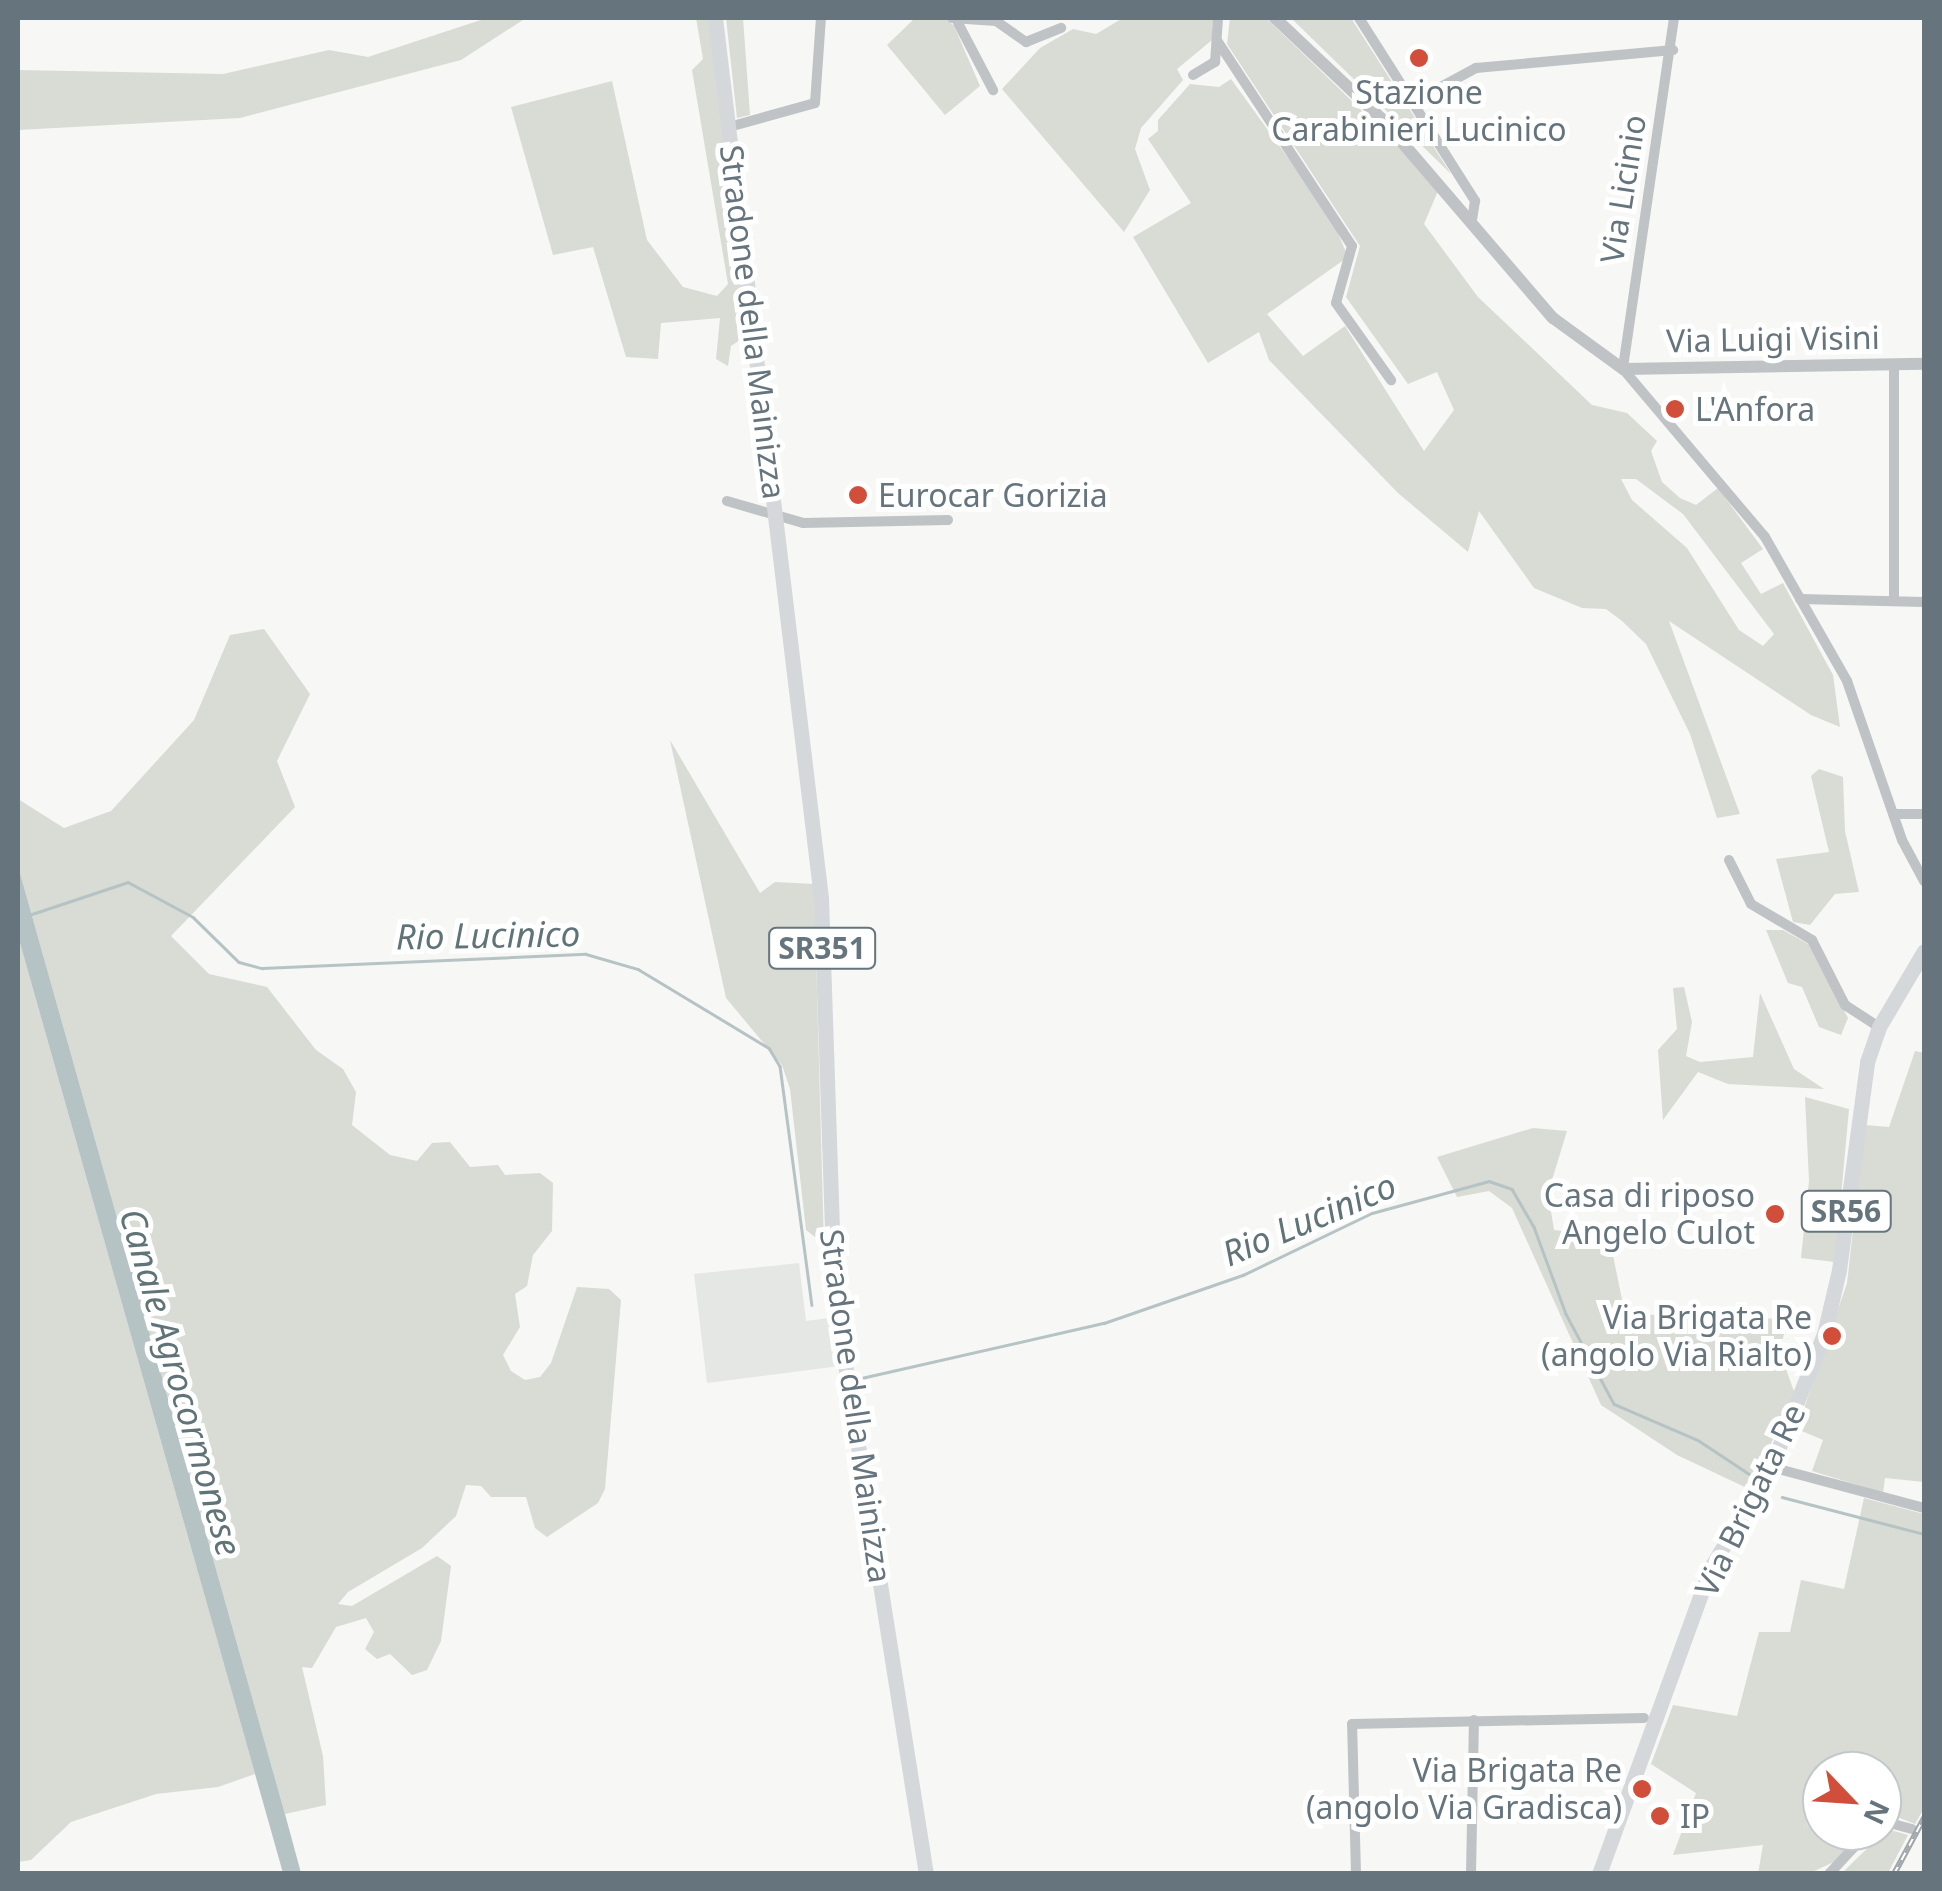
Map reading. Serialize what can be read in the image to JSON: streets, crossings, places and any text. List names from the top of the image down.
{
  "streets": {
    "main road": [
      "Stradone della Mainizza",
      "SR351",
      "SR56",
      "Via Brigata Re"
    ],
    "street": ["Via Licinio", "Via Luigi Visini"]
  },
  "crossings": [
    ["Via Licinio", "Via Luigi Visini"]
  ],
  "water": ["Rio Lucinico", "Canale Agrocormonese"],
  "places": [
    "Stazione Carabinieri Lucinico",
    "L'Anfora",
    "Eurocar Gorizia",
    "Casa di riposo Angelo Culot",
    "Via Brigata Re (angolo Via Rialto)",
    "Via Brigata Re (angolo Via Gradisca)",
    "IP"
  ],
  "north": "bottom right"
}
